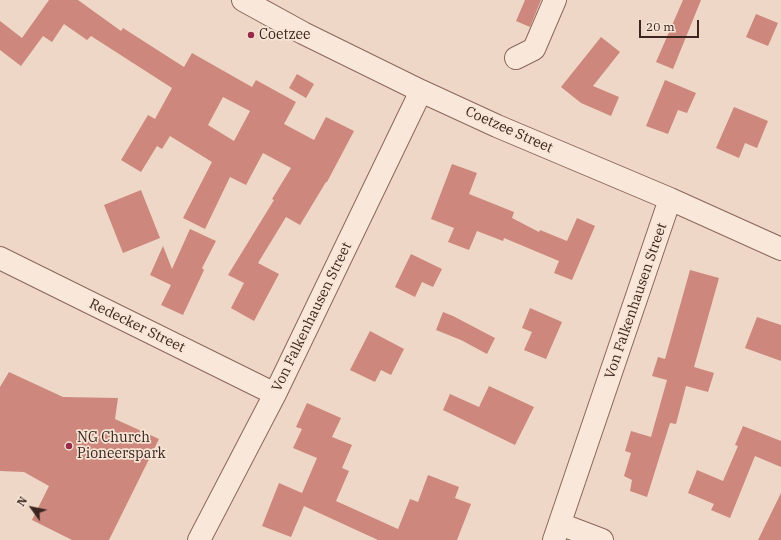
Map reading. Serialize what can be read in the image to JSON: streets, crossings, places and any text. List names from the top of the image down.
{
  "streets": {
    "street": ["Coetzee Street", "Von Falkenhausen Street", "Redecker Street"]
  },
  "crossings": [
    ["Coetzee Street", "Von Falkenhausen Street"],
    ["Von Falkenhausen Street", "Redecker Street"]
  ],
  "places": ["Coetzee", "NG Church Pioneerspark"],
  "scale_bar": "20 m",
  "north": "top left"
}
